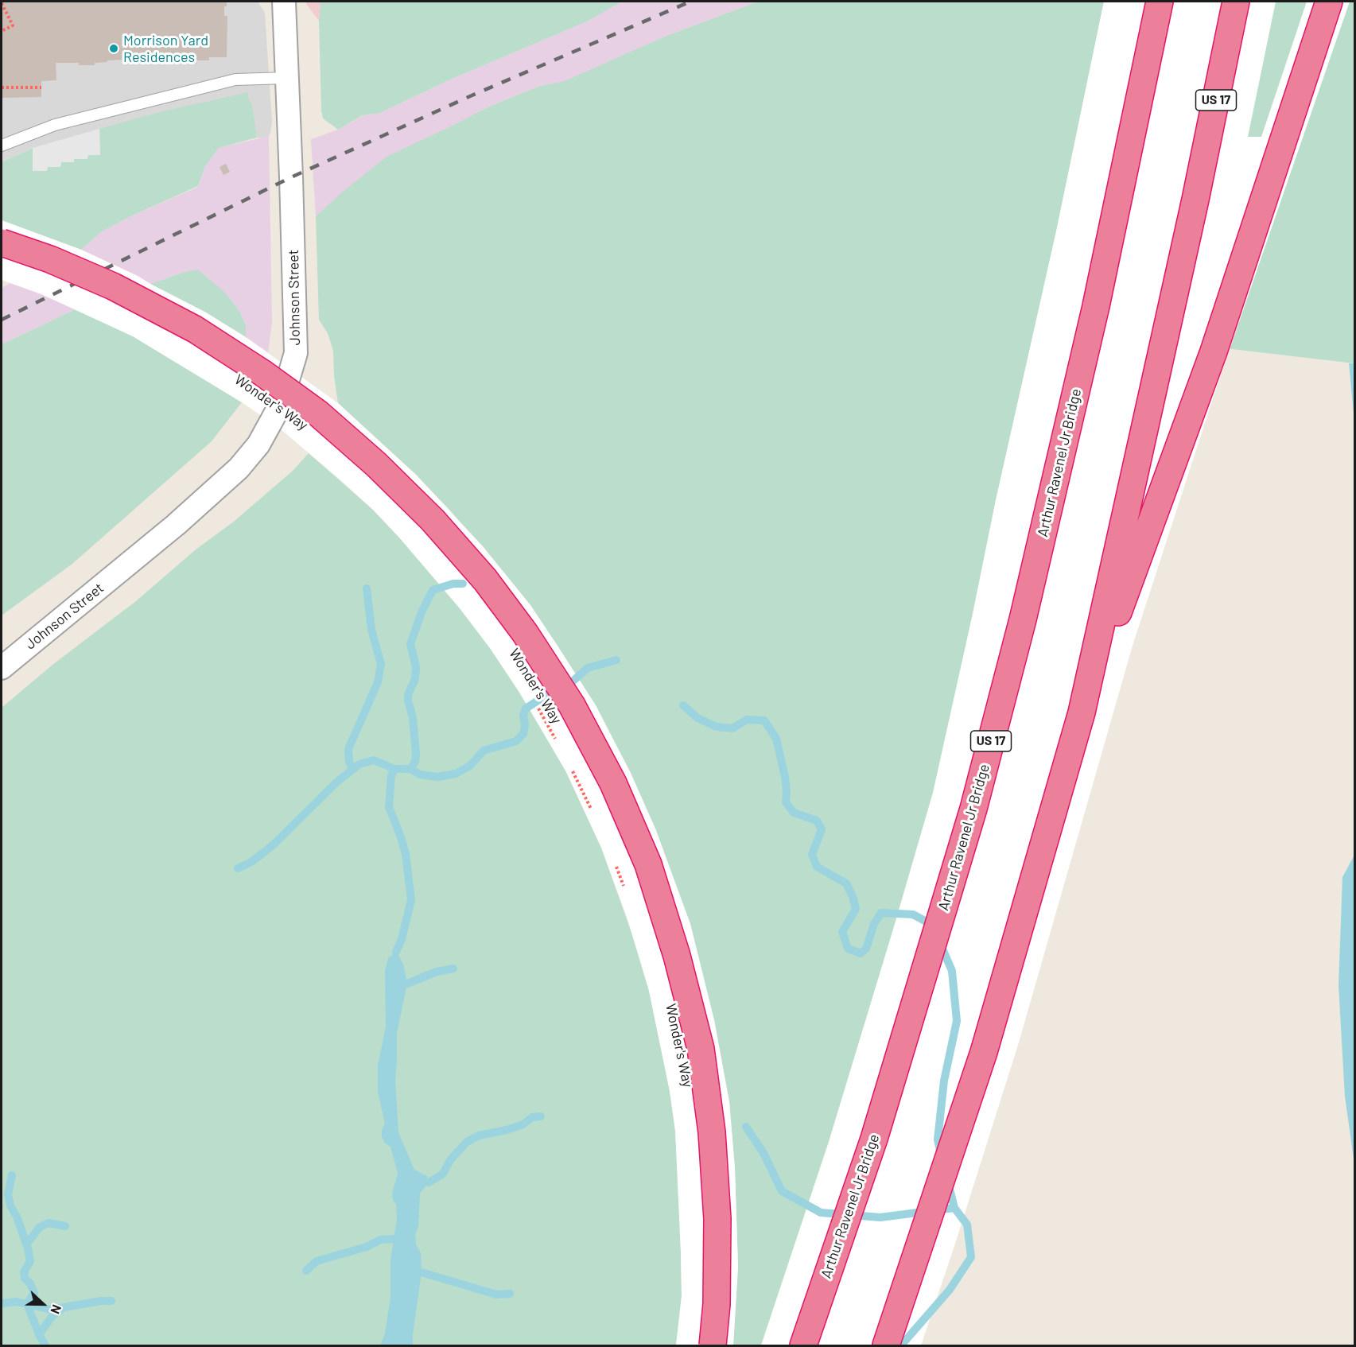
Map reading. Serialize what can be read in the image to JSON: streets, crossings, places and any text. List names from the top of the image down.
{
  "streets": {
    "highway": ["US 17", "Arthur Ravenel Jr Bridge"],
    "street": ["Johnson Street"],
    "path": ["Wonder's Way"]
  },
  "places": ["Morrison Yard Residences"],
  "north": "right"
}
